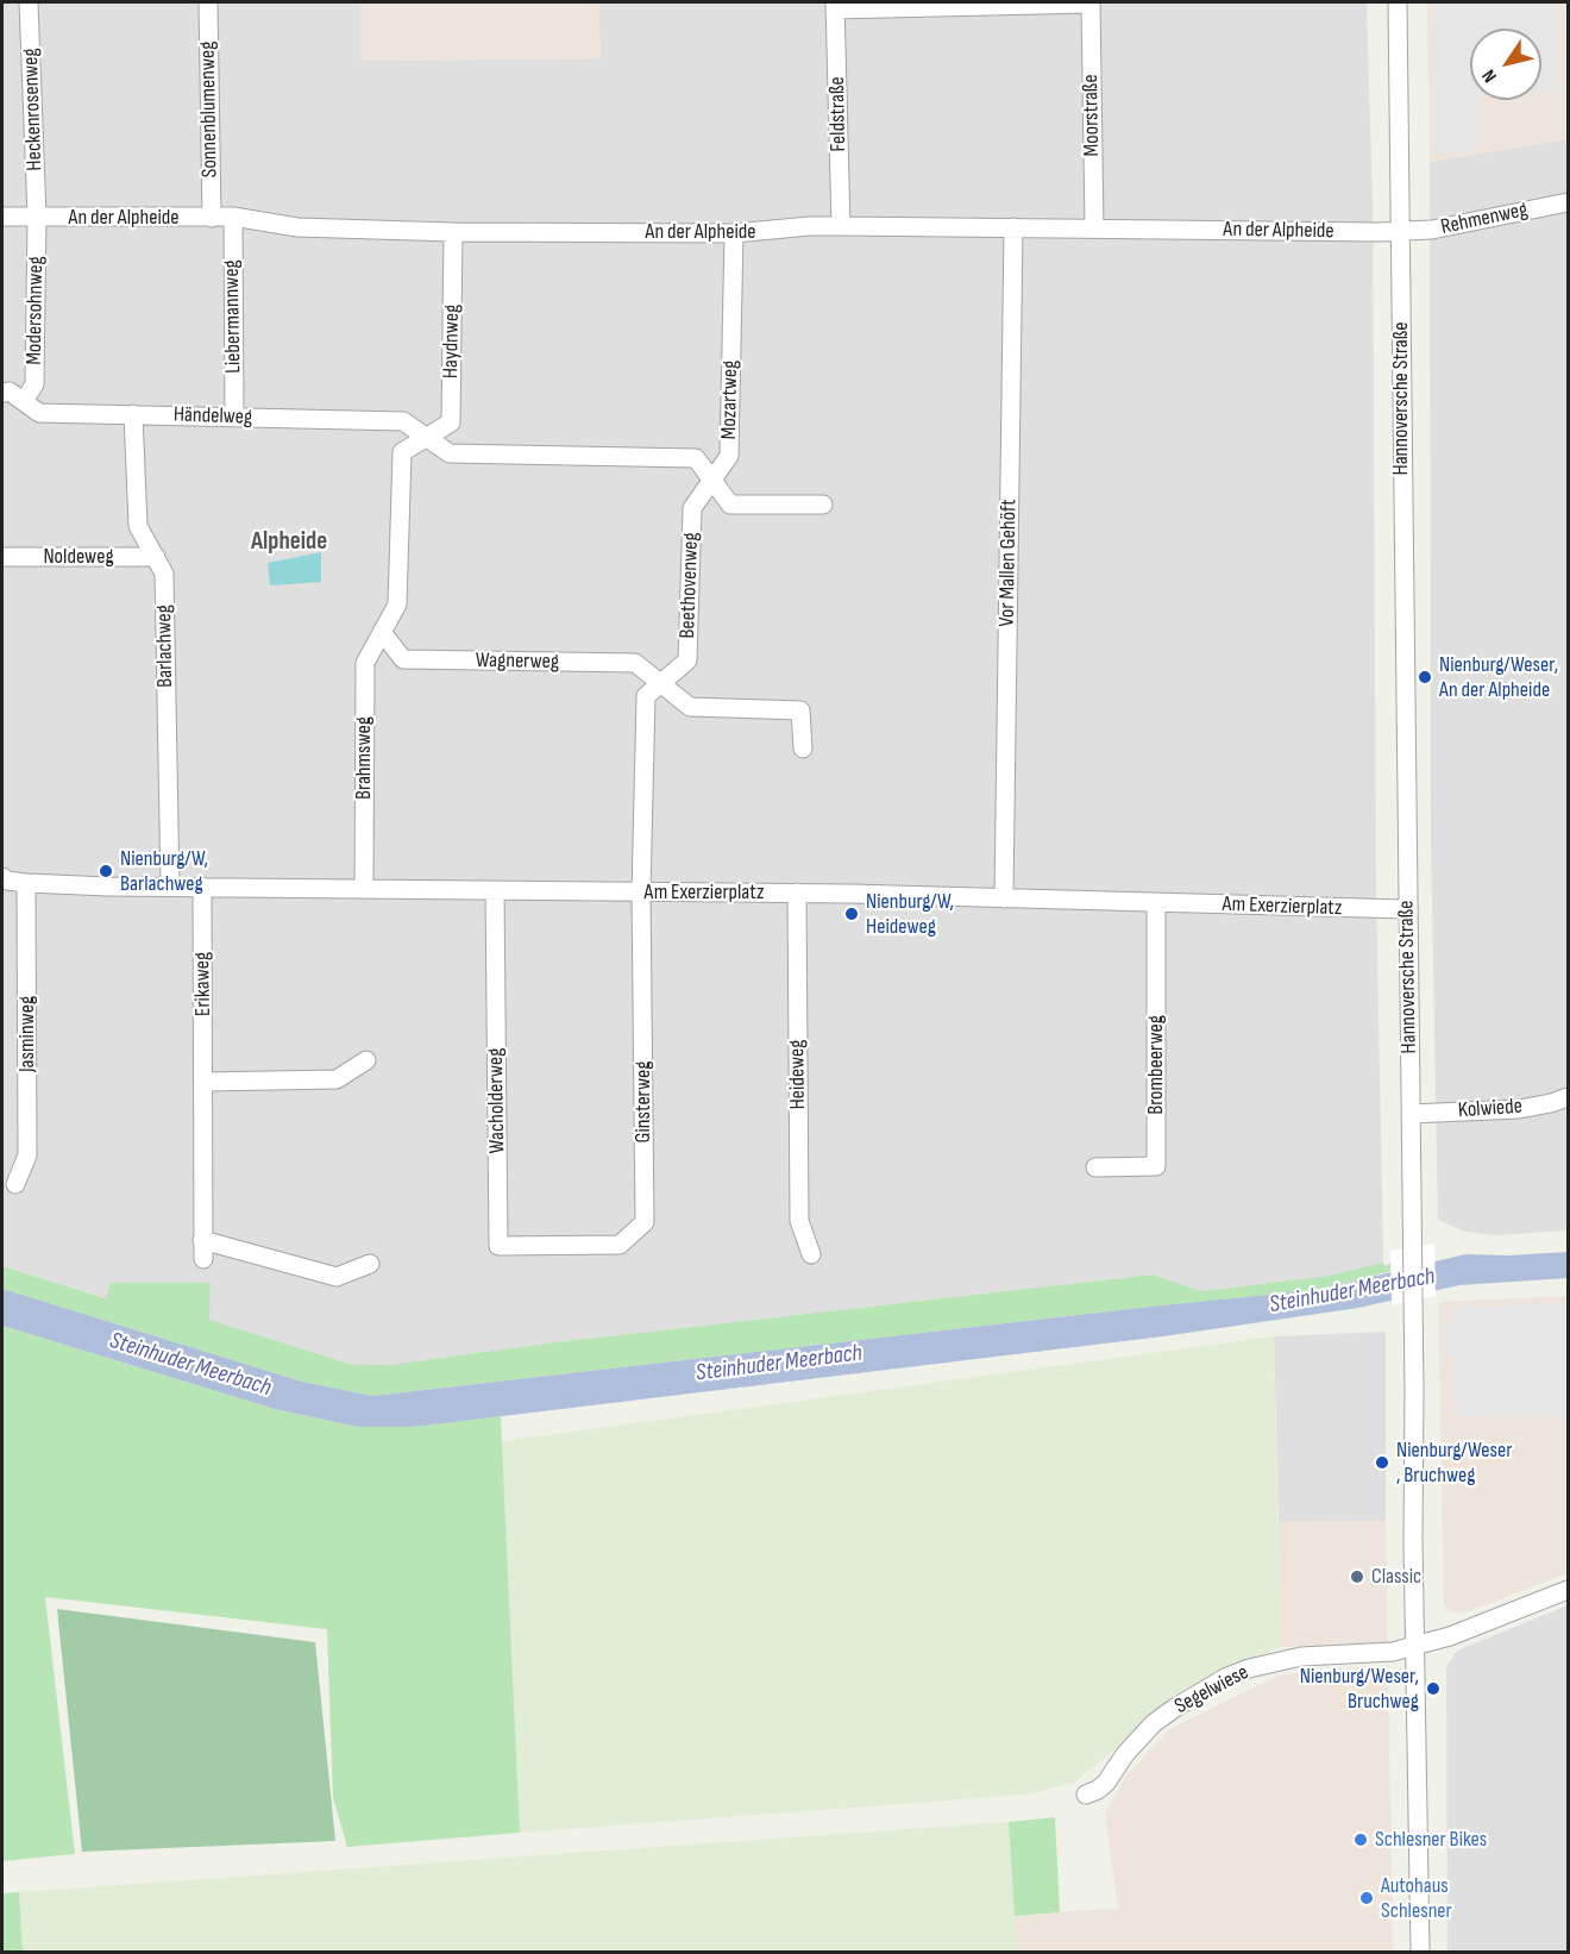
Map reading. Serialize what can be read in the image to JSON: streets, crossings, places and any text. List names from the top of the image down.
{
  "streets": {
    "street": [
      "Heckenrosenweg",
      "Sonnenblumenweg",
      "Feldstraße",
      "Moorstraße",
      "An der Alpheide",
      "Rehmenweg",
      "Modersohnweg",
      "Liebermannweg",
      "Haydnweg",
      "Hannoversche Straße",
      "Mozartweg",
      "Händelweg",
      "Noldeweg",
      "Vor Mallen Gehöft",
      "Beethovenweg",
      "Barlachweg",
      "Wagnerweg",
      "Brahmsweg",
      "Am Exerzierplatz",
      "Erikaweg",
      "Jasminweg",
      "Brombeerweg",
      "Heideweg",
      "Wacholderweg",
      "Ginsterweg",
      "Kolwiede",
      "Segelwiese"
    ]
  },
  "crossings": [
    ["Heckenrosenweg", "An der Alpheide"],
    ["Heckenrosenweg", "Modersohnweg"],
    ["Sonnenblumenweg", "An der Alpheide"],
    ["Feldstraße", "An der Alpheide"],
    ["Moorstraße", "An der Alpheide"],
    ["An der Alpheide", "Rehmenweg"],
    ["An der Alpheide", "Modersohnweg"],
    ["An der Alpheide", "Liebermannweg"],
    ["An der Alpheide", "Haydnweg"],
    ["An der Alpheide", "Hannoversche Straße"],
    ["An der Alpheide", "Mozartweg"],
    ["An der Alpheide", "Vor Mallen Gehöft"],
    ["Rehmenweg", "Hannoversche Straße"],
    ["Modersohnweg", "Händelweg"],
    ["Liebermannweg", "Händelweg"],
    ["Haydnweg", "Händelweg"],
    ["Hannoversche Straße", "Am Exerzierplatz"],
    ["Hannoversche Straße", "Kolwiede"],
    ["Hannoversche Straße", "Segelwiese"],
    ["Mozartweg", "Händelweg"],
    ["Mozartweg", "Beethovenweg"],
    ["Händelweg", "Beethovenweg"],
    ["Händelweg", "Barlachweg"],
    ["Noldeweg", "Barlachweg"],
    ["Vor Mallen Gehöft", "Am Exerzierplatz"],
    ["Beethovenweg", "Wagnerweg"],
    ["Beethovenweg", "Am Exerzierplatz"],
    ["Beethovenweg", "Ginsterweg"],
    ["Barlachweg", "Am Exerzierplatz"],
    ["Wagnerweg", "Brahmsweg"],
    ["Brahmsweg", "Am Exerzierplatz"],
    ["Am Exerzierplatz", "Erikaweg"],
    ["Am Exerzierplatz", "Jasminweg"],
    ["Am Exerzierplatz", "Brombeerweg"],
    ["Am Exerzierplatz", "Heideweg"],
    ["Am Exerzierplatz", "Wacholderweg"],
    ["Am Exerzierplatz", "Ginsterweg"],
    ["Wacholderweg", "Ginsterweg"]
  ],
  "districts": ["Alpheide"],
  "water": ["Steinhuder Meerbach"],
  "places": [
    "Nienburg/Weser, An der Alpheide",
    "Nienburg/W, Barlachweg",
    "Nienburg/W, Heideweg",
    "Nienburg/Weser , Bruchweg",
    "Classic",
    "Nienburg/Weser, Bruchweg",
    "Schlesner Bikes",
    "Autohaus Schlesner"
  ],
  "north": "bottom left"
}
